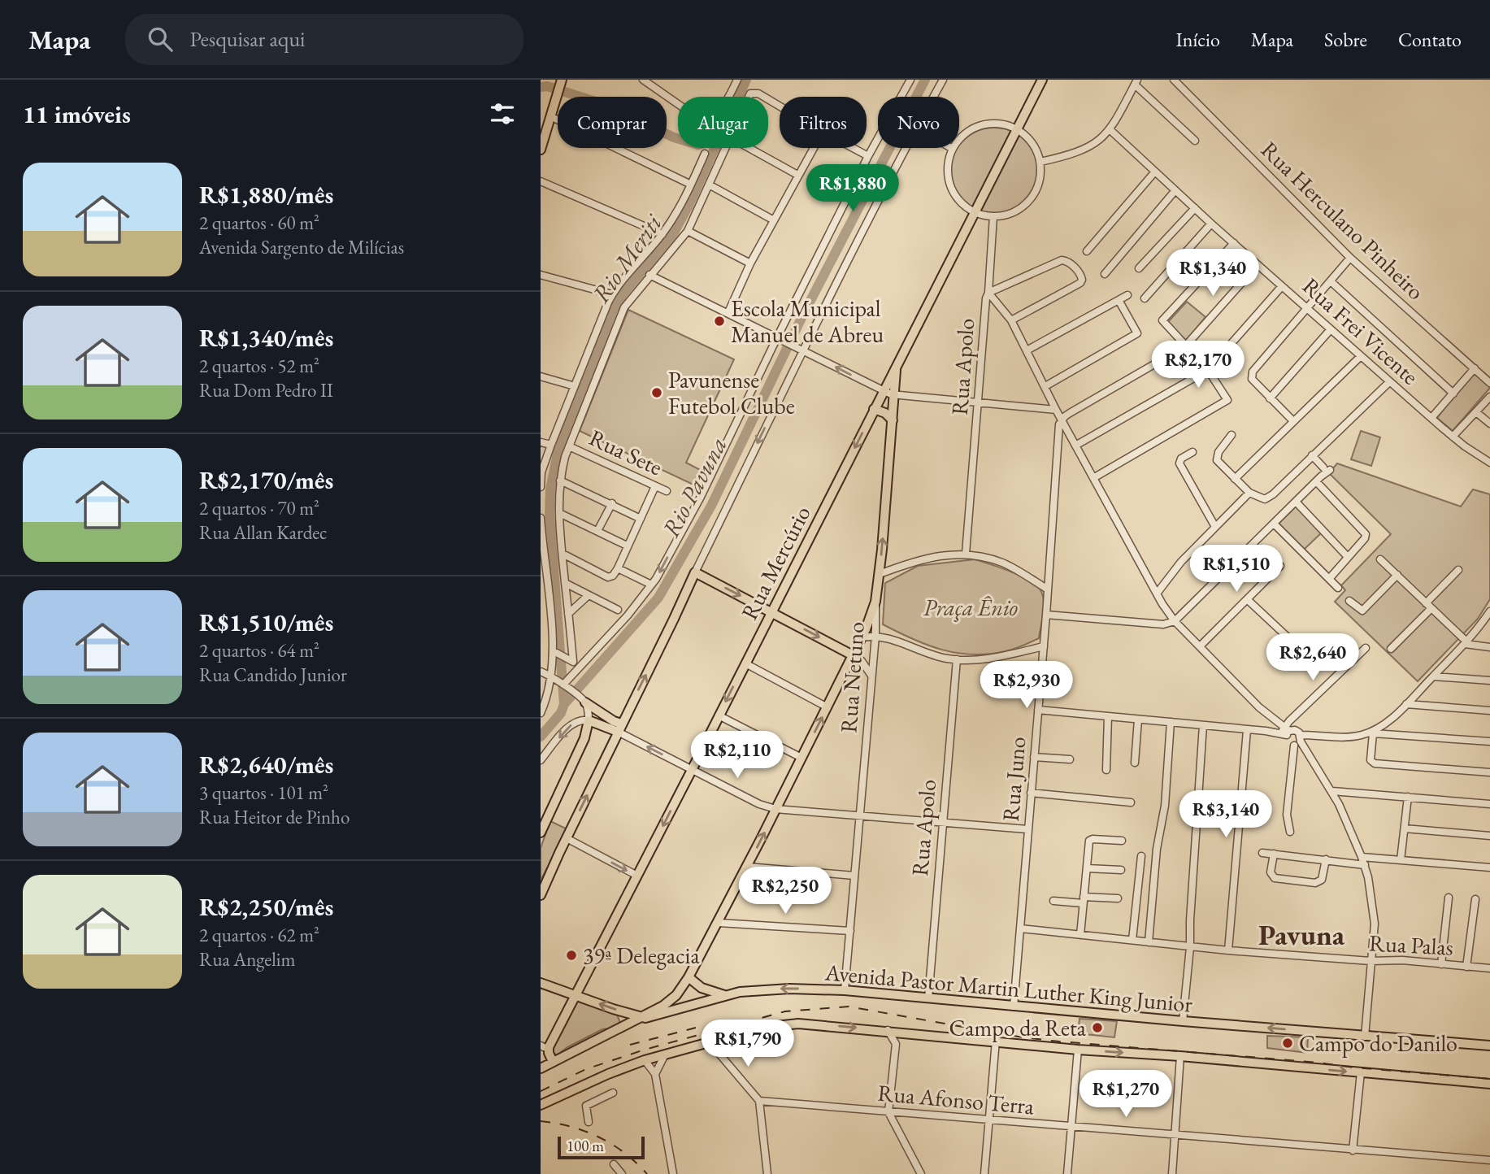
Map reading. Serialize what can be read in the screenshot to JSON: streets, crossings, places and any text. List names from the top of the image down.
{
  "streets": {
    "main road": ["Rua Mercúrio", "Rua Netuno", "Avenida Pastor Martin Luther King Junior"],
    "street": [
      "Rua Herculano Pinheiro",
      "Rua Frei Vicente",
      "Rua Apolo",
      "Rua Sete",
      "Rua Juno",
      "Rua Palas",
      "Rua Afonso Terra"
    ]
  },
  "crossings": [
    ["Rua Apolo", "Avenida Pastor Martin Luther King Junior"],
    ["Rua Mercúrio", "Rua Netuno"],
    ["Rua Mercúrio", "Avenida Pastor Martin Luther King Junior"],
    ["Rua Netuno", "Avenida Pastor Martin Luther King Junior"],
    ["Rua Juno", "Rua Palas"],
    ["Rua Juno", "Avenida Pastor Martin Luther King Junior"]
  ],
  "one_way": ["Rua Mercúrio"],
  "districts": ["Pavuna"],
  "water": ["Rio Meriti", "Rio Pavuna"],
  "parks": ["Praça Ênio"],
  "places": [
    "Escola Municipal Manuel de Abreu",
    "Pavunense Futebol Clube",
    "39ª Delegacia",
    "Campo da Reta",
    "Campo do Danilo"
  ],
  "scale_bar": "100 m",
  "page": {
    "header": "Mapa",
    "search": "Pesquisar aqui",
    "nav": [
      "Início",
      "Mapa",
      "Sobre",
      "Contato"
    ],
    "heading": "11 imóveis",
    "chip": [
      "Comprar",
      "Alugar",
      "Filtros",
      "Novo"
    ],
    "list": [
      {
        "name": "R$1,880/mês",
        "note": "2 quartos · 60 m² · Avenida Sargento de Milícias"
      },
      {
        "name": "R$1,340/mês",
        "note": "2 quartos · 52 m² · Rua Dom Pedro II"
      },
      {
        "name": "R$2,170/mês",
        "note": "2 quartos · 70 m² · Rua Allan Kardec"
      },
      {
        "name": "R$1,510/mês",
        "note": "2 quartos · 64 m² · Rua Candido Junior"
      },
      {
        "name": "R$2,640/mês",
        "note": "3 quartos · 101 m² · Rua Heitor de Pinho"
      },
      {
        "name": "R$2,250/mês",
        "note": "2 quartos · 62 m² · Rua Angelim"
      }
    ],
    "price": [
      "R$1,880",
      "R$1,340",
      "R$2,170",
      "R$1,510",
      "R$2,640",
      "R$2,930",
      "R$2,110",
      "R$3,140",
      "R$2,250",
      "R$1,790",
      "R$1,270"
    ],
    "scale": "100 m"
  }
}
